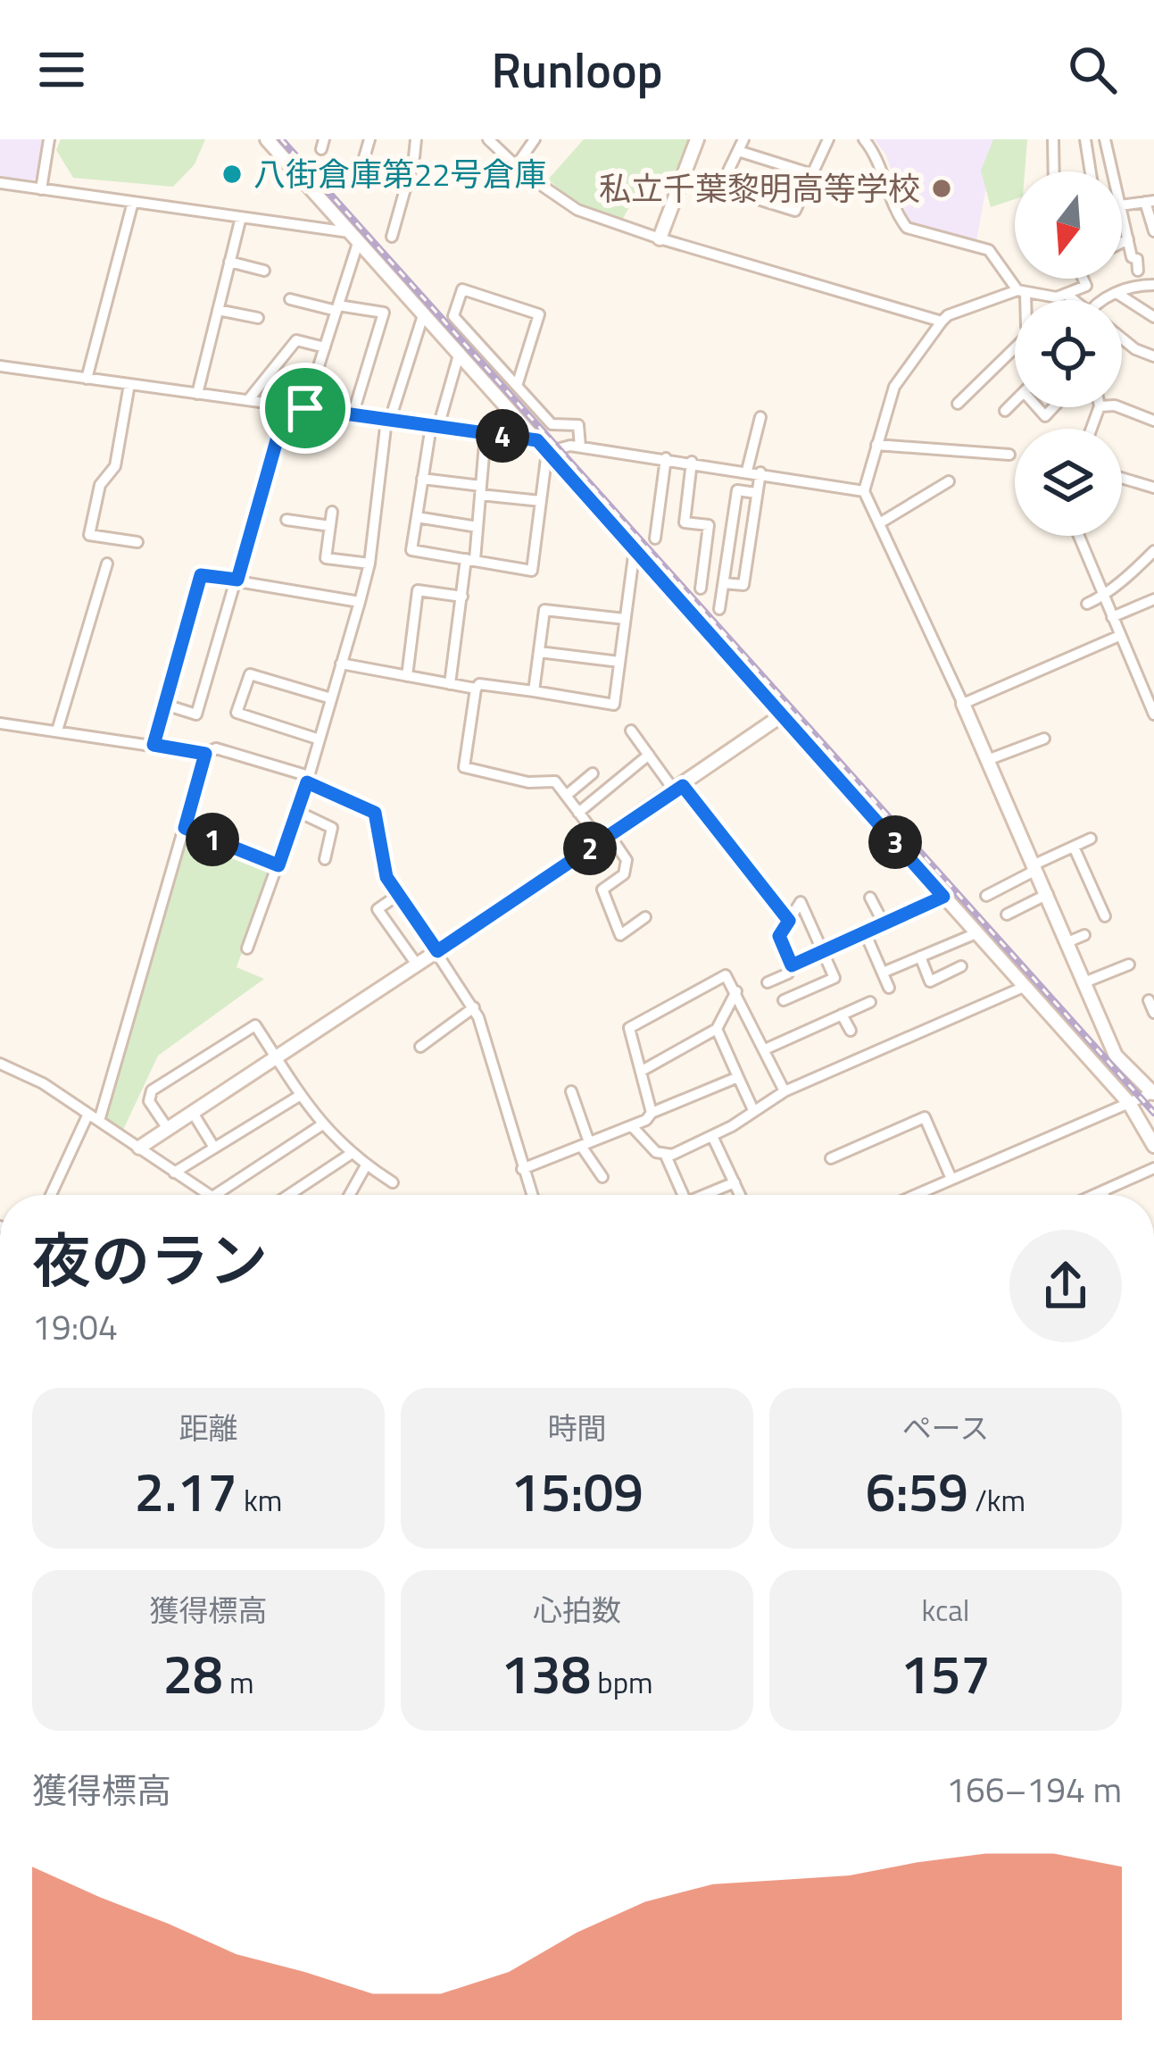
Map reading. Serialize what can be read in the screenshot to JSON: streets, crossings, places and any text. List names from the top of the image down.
{
  "places": ["八街倉庫第22号倉庫", "私立千葉黎明高等学校"],
  "north": "bottom",
  "page": {
    "header": "Runloop",
    "pins": [
      "4",
      "1",
      "3",
      "2"
    ],
    "heading": ["夜のラン", "19:04"],
    "stats": [
      ["距離", "2.17 km"],
      ["時間", "15:09"],
      ["ペース", "6:59 /km"],
      ["獲得標高", "28 m"],
      ["心拍数", "138 bpm"],
      ["kcal", "157"]
    ],
    "chart": ["獲得標高", "166–194 m"]
  }
}
